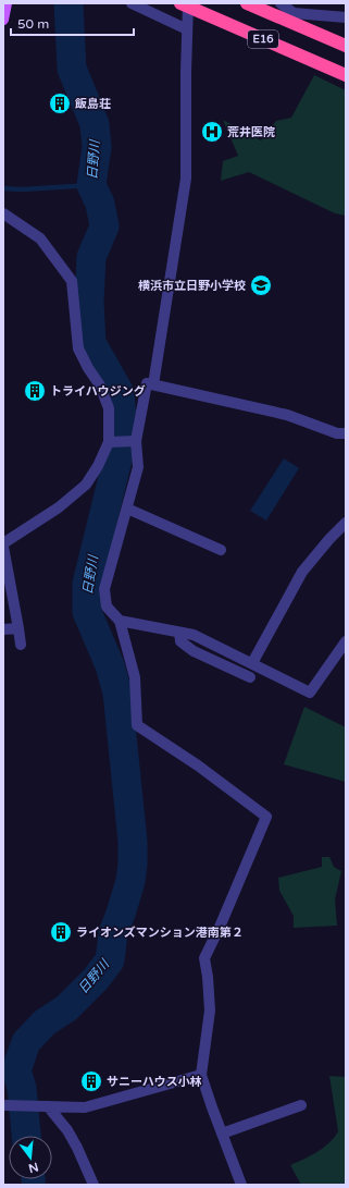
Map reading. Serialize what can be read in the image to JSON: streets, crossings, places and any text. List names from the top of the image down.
{
  "streets": {
    "highway": ["E16"]
  },
  "water": ["日野川"],
  "places": {
    "building": [
      "飯島荘",
      "トライハウジング",
      "ライオンズマンション港南第２",
      "サニーハウス小林"
    ],
    "hospital": ["荒井医院"],
    "school or university": ["横浜市立日野小学校"]
  },
  "scale_bar": "50 m",
  "north": "bottom"
}
